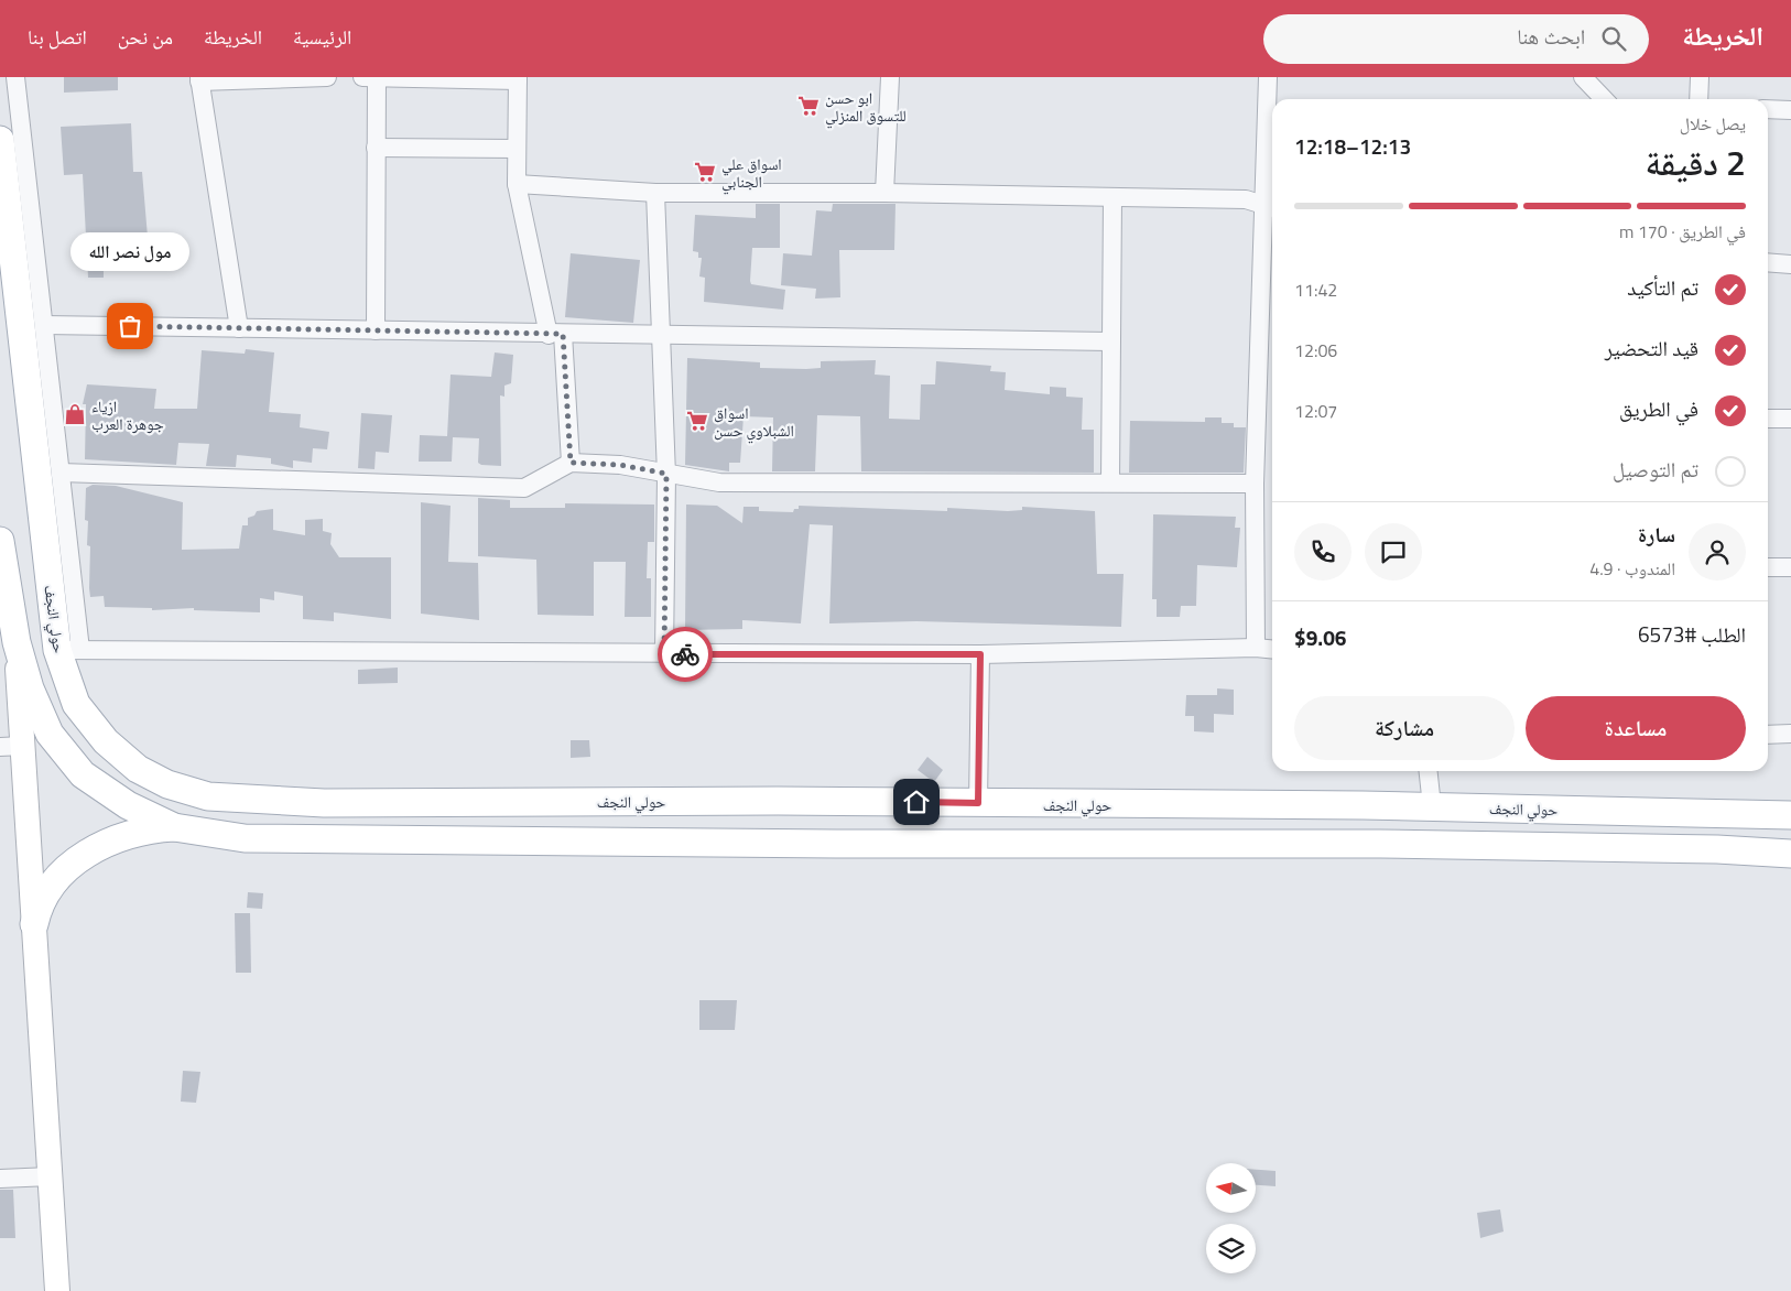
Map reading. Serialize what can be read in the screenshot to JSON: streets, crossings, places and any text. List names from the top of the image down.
{
  "streets": {
    "main road": ["حولي النجف"]
  },
  "places": {
    "supermarket": ["ابو حسن للتسوق المنزلي", "اسواق علي الجنابي", "اسواق الشبلاوي حسن"],
    "other": ["مول نصر الله"],
    "shop": ["ازياء جوهرة العرب"]
  },
  "north": "left",
  "page": {
    "header": "الخريطة",
    "search": "ابحث هنا",
    "nav": [
      "الرئيسية",
      "الخريطة",
      "من نحن",
      "اتصل بنا"
    ],
    "heading": ["2 دقيقة", "يصل خلال", "12:13–12:18"],
    "panel": [
      "سارة",
      "المندوب · 4.9",
      "الطلب #6573",
      "$9.06"
    ],
    "bar": "في الطريق · 170 m",
    "bubble": "مول نصر الله",
    "list": [
      ["تم التأكيد", "11:42"],
      ["قيد التحضير", "12:06"],
      ["في الطريق", "12:07"],
      "تم التوصيل"
    ],
    "buttons": ["مساعدة", "مشاركة"]
  }
}
